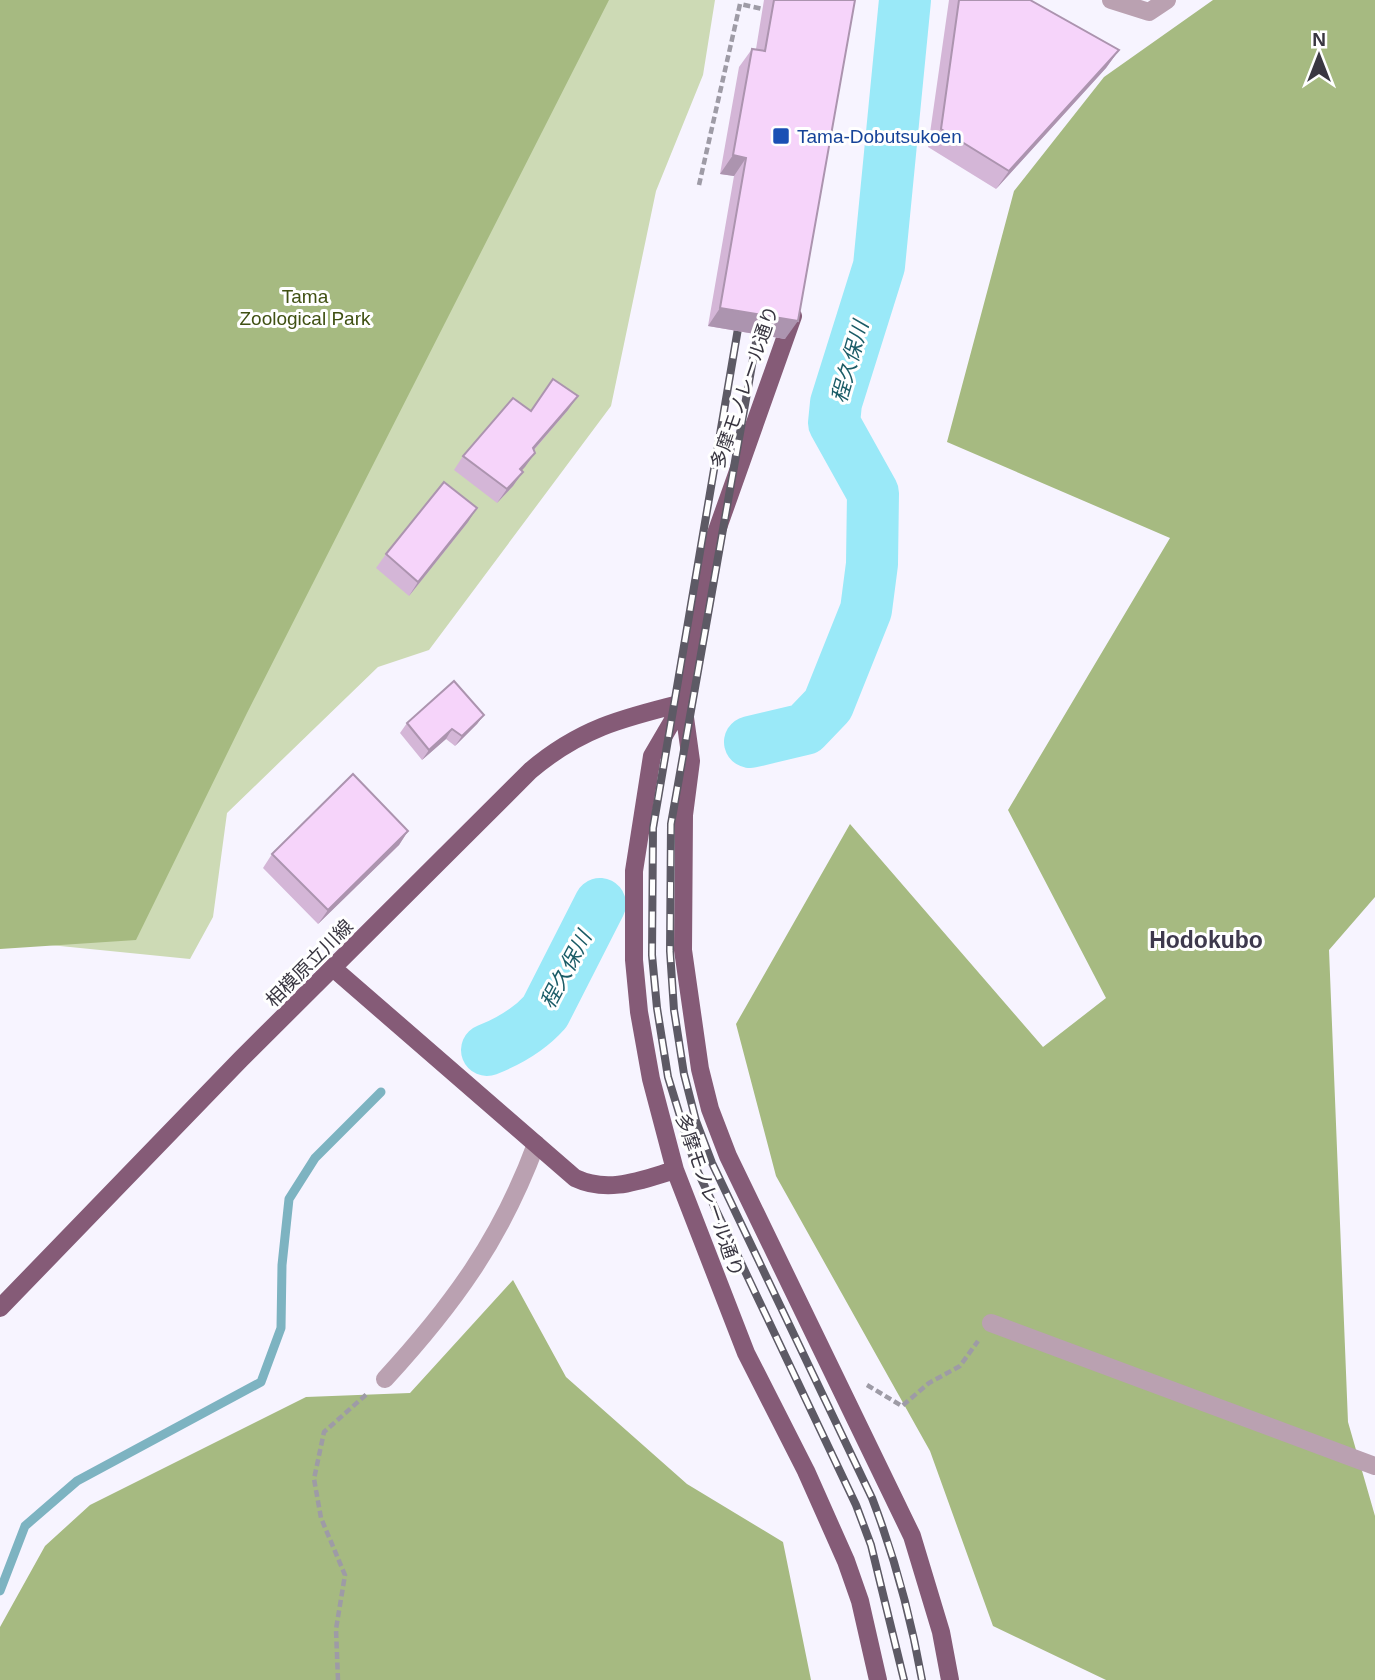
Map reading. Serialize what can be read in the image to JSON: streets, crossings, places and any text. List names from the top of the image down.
{
  "streets": {
    "main road": ["多摩モノレール通り", "相模原立川線"]
  },
  "crossings": [
    ["多摩モノレール通り", "相模原立川線"]
  ],
  "districts": ["Hodokubo"],
  "water": ["程久保川"],
  "parks": ["Tama Zoological Park"],
  "places": {
    "transit": ["Tama-Dobutsukoen"]
  },
  "north": "top"
}
